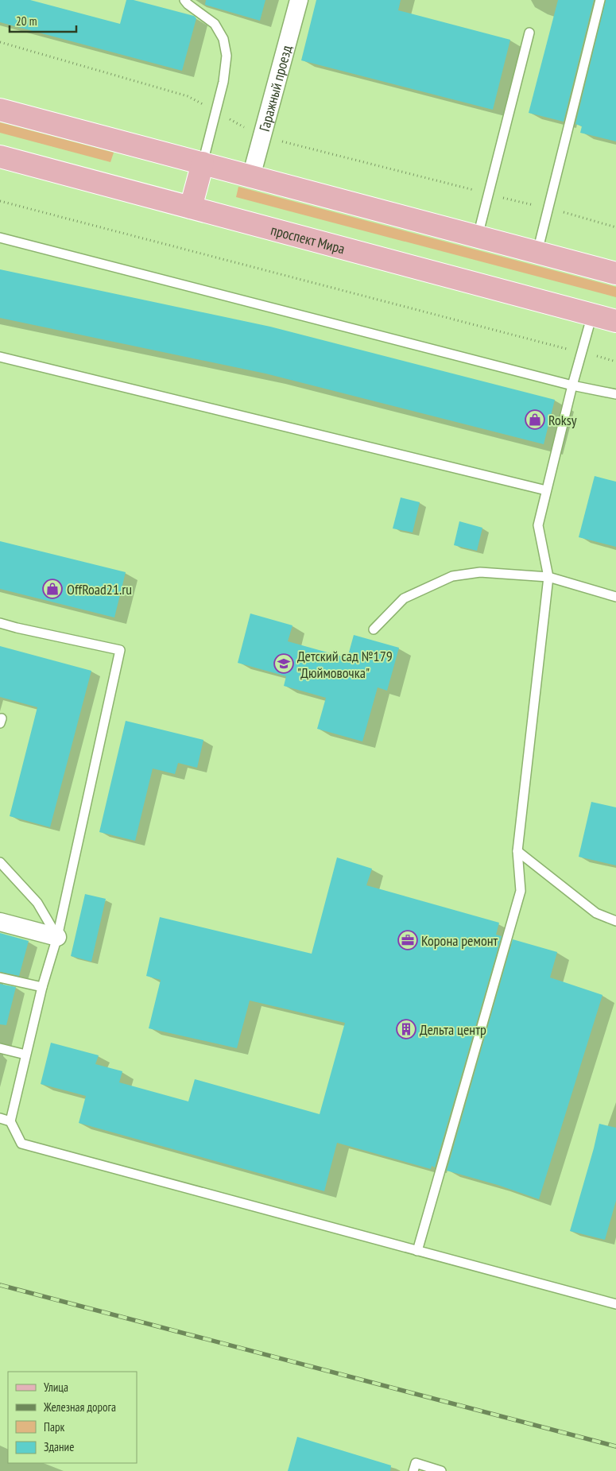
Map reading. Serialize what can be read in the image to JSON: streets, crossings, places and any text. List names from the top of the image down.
{
  "streets": {
    "main road": ["проспект Мира"],
    "street": ["Гаражный проезд"]
  },
  "places": {
    "shop": ["Roksy", "OffRoad21.ru"],
    "school or university": ["Детский сад №179 \"Дюймовочка\""],
    "office": ["Корона ремонт"],
    "building": ["Дельта центр"]
  },
  "legend": [
    "Улица",
    "Железная дорога",
    "Парк",
    "Здание"
  ],
  "scale_bar": "20 m"
}
